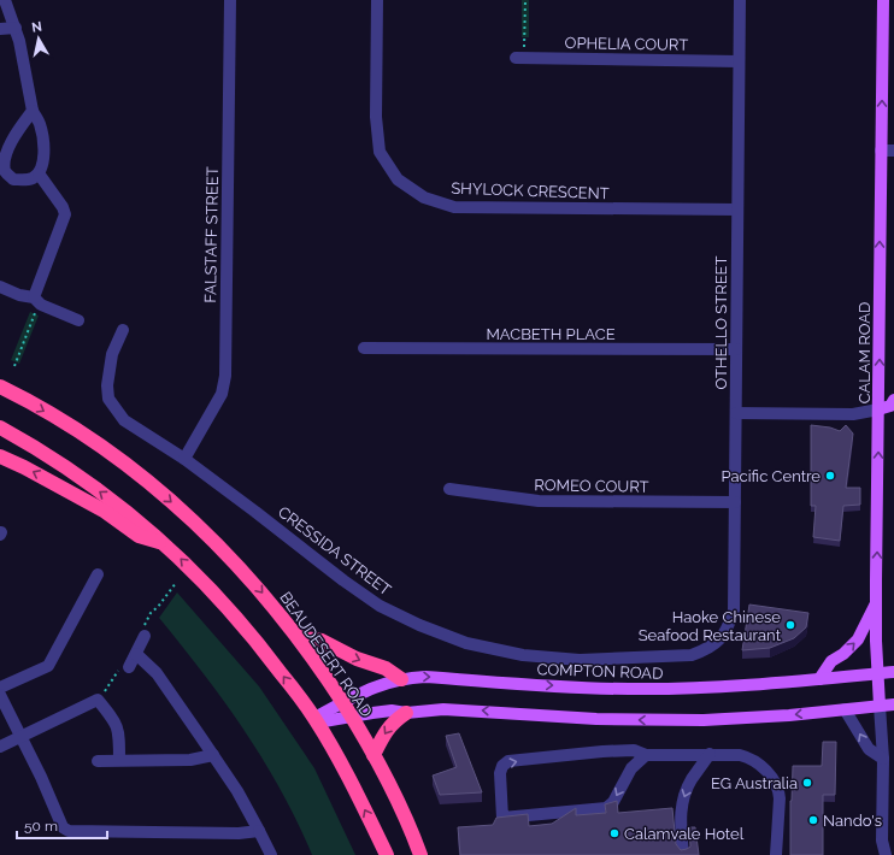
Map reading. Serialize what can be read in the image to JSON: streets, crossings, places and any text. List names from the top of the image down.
{
  "streets": {
    "highway": ["BEAUDESERT ROAD"],
    "main road": ["CALAM ROAD", "COMPTON ROAD"],
    "street": [
      "OPHELIA COURT",
      "SHYLOCK CRESCENT",
      "FALSTAFF STREET",
      "OTHELLO STREET",
      "MACBETH PLACE",
      "ROMEO COURT",
      "CRESSIDA STREET"
    ]
  },
  "crossings": [
    ["OPHELIA COURT", "OTHELLO STREET"],
    ["SHYLOCK CRESCENT", "OTHELLO STREET"],
    ["FALSTAFF STREET", "CRESSIDA STREET"],
    ["OTHELLO STREET", "MACBETH PLACE"],
    ["OTHELLO STREET", "ROMEO COURT"],
    ["OTHELLO STREET", "CRESSIDA STREET"],
    ["CALAM ROAD", "COMPTON ROAD"],
    ["BEAUDESERT ROAD", "COMPTON ROAD"]
  ],
  "one_way": ["CALAM ROAD"],
  "places": [
    "Pacific Centre",
    "Haoke Chinese Seafood Restaurant",
    "EG Australia",
    "Nando's",
    "Calamvale Hotel"
  ],
  "scale_bar": "50 m",
  "north": "top"
}
